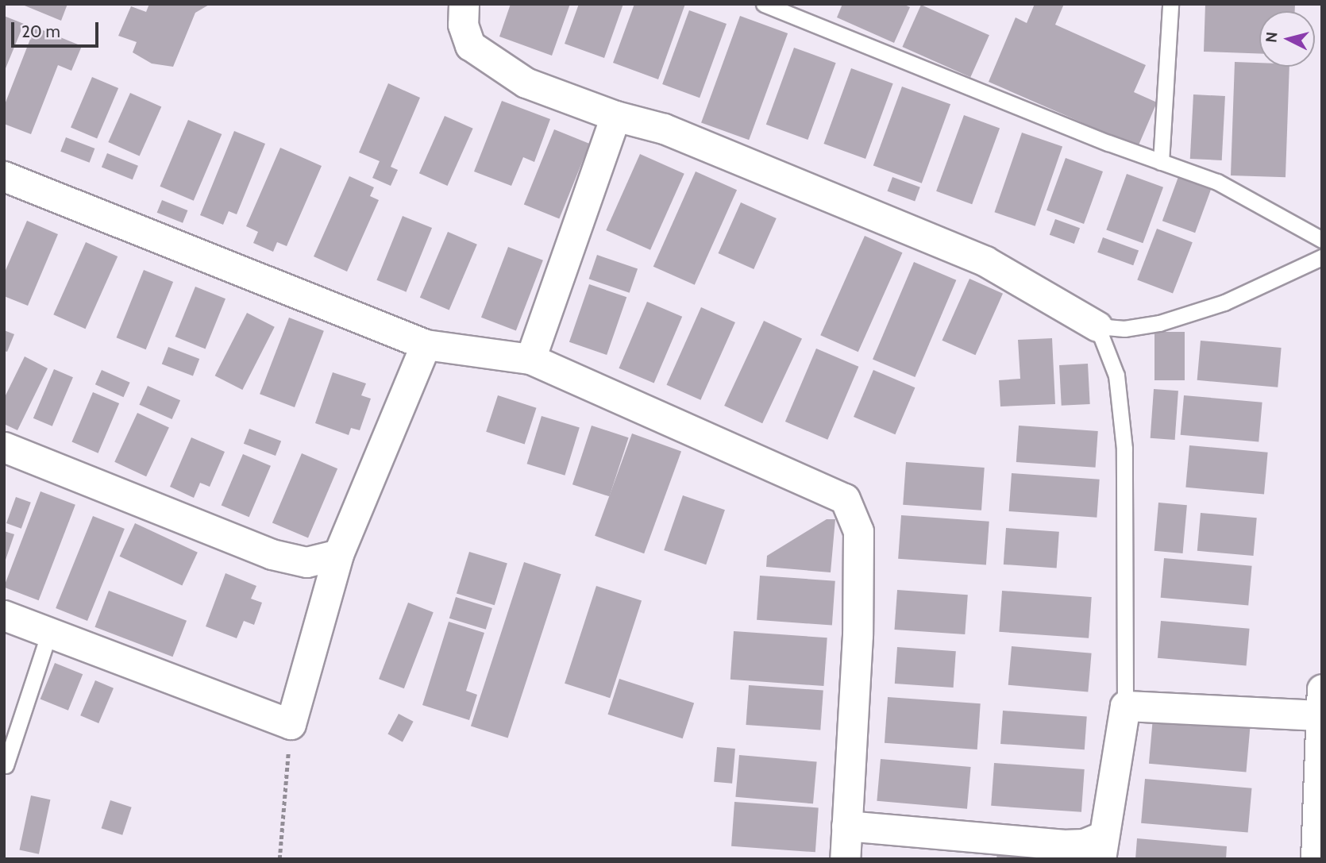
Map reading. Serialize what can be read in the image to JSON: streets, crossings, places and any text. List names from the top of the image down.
{
  "scale_bar": "20 m",
  "north": "left"
}
